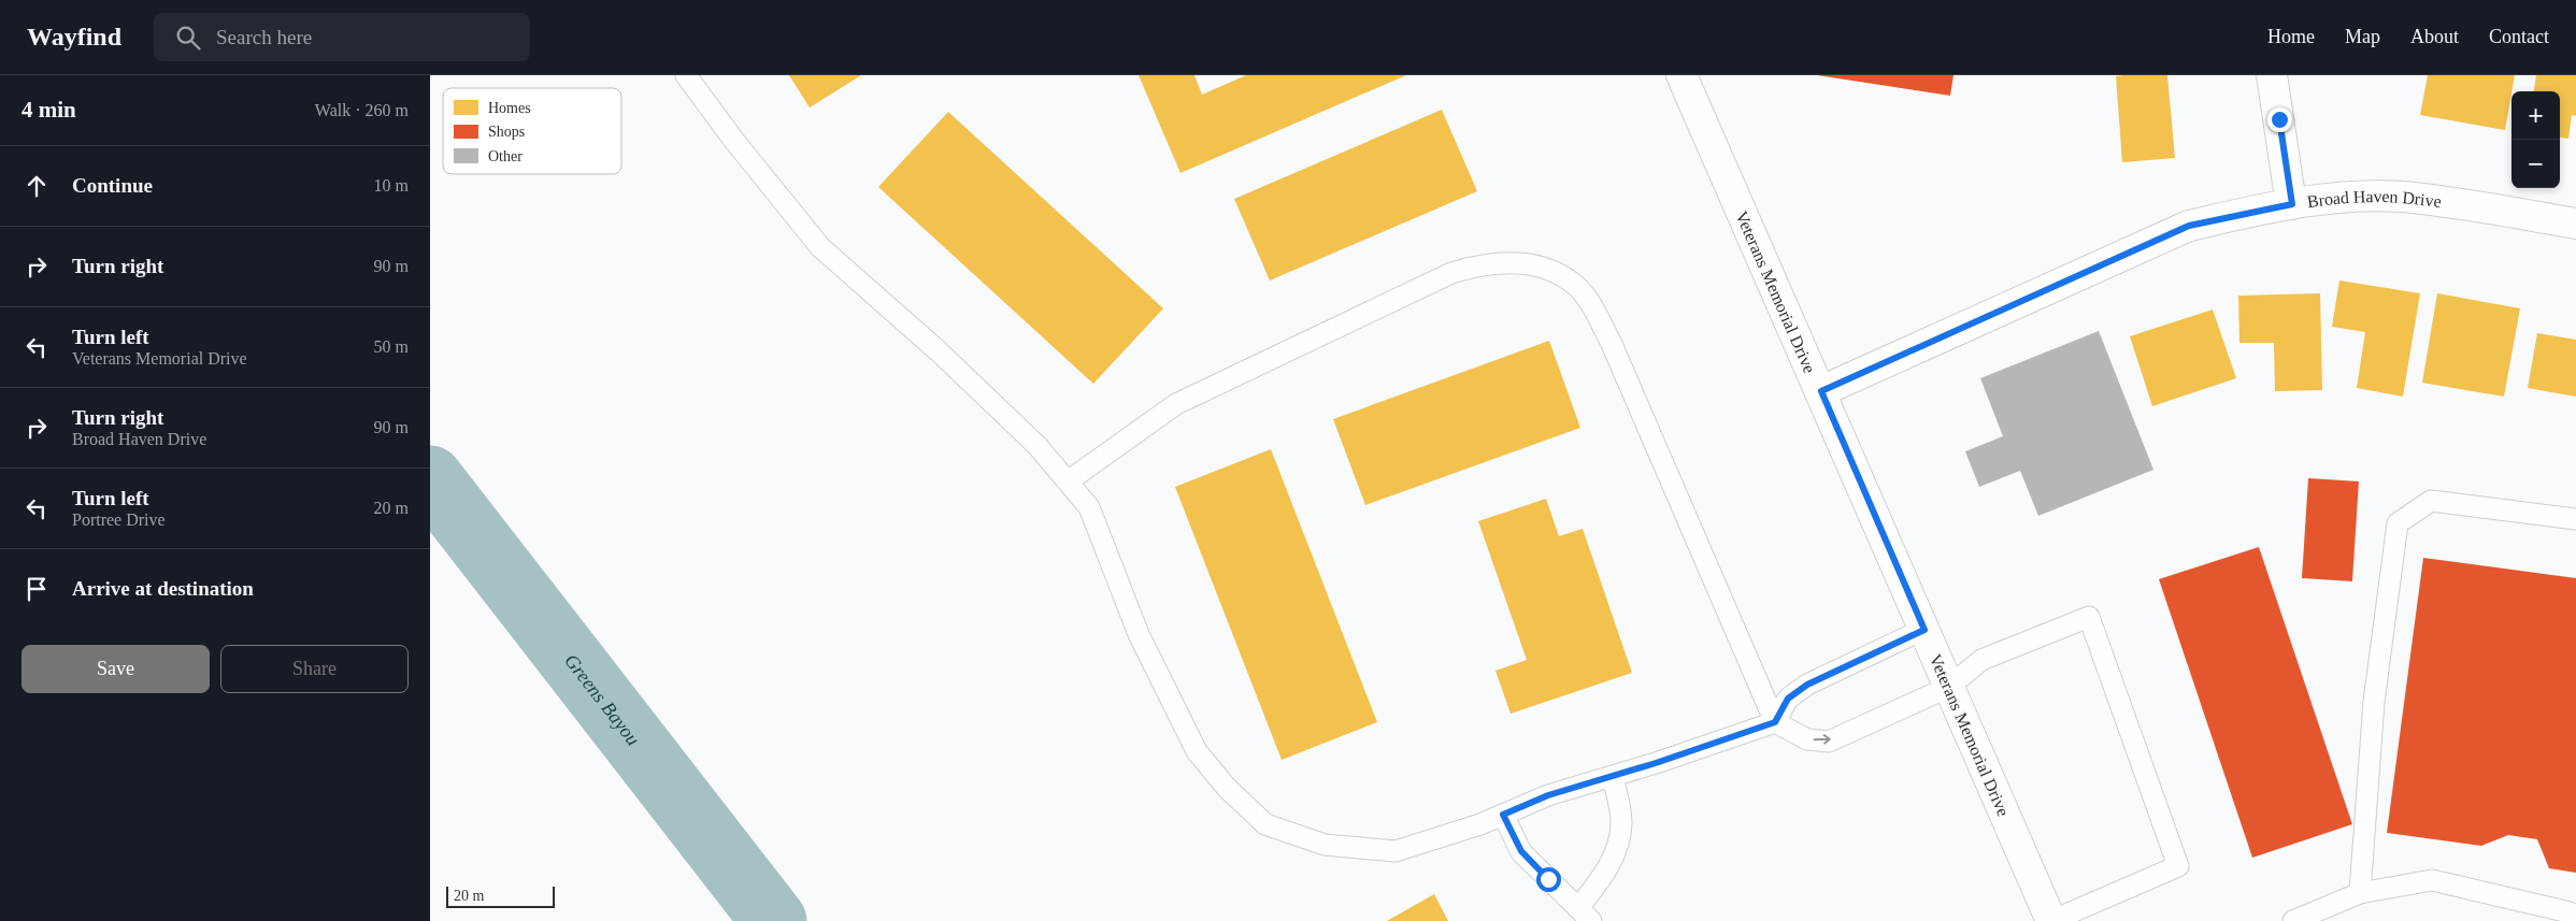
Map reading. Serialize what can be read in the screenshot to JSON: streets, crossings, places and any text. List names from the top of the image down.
{
  "streets": {
    "main road": ["Broad Haven Drive", "Veterans Memorial Drive"]
  },
  "crossings": [
    ["Broad Haven Drive", "Veterans Memorial Drive"]
  ],
  "water": ["Greens Bayou"],
  "legend": ["Homes", "Shops", "Other"],
  "scale_bar": "20 m",
  "page": {
    "header": "Wayfind",
    "search": "Search here",
    "nav": [
      "Home",
      "Map",
      "About",
      "Contact"
    ],
    "heading": ["4 min", "Walk · 260 m"],
    "map_buttons": ["+", "−"],
    "list": [
      ["Continue", "10 m"],
      ["Turn right", "90 m"],
      ["Turn left", "Veterans Memorial Drive", "50 m"],
      ["Turn right", "Broad Haven Drive", "90 m"],
      ["Turn left", "Portree Drive", "20 m"],
      "Arrive at destination"
    ],
    "buttons": ["Save", "Share"],
    "scale": "20 m"
  }
}
